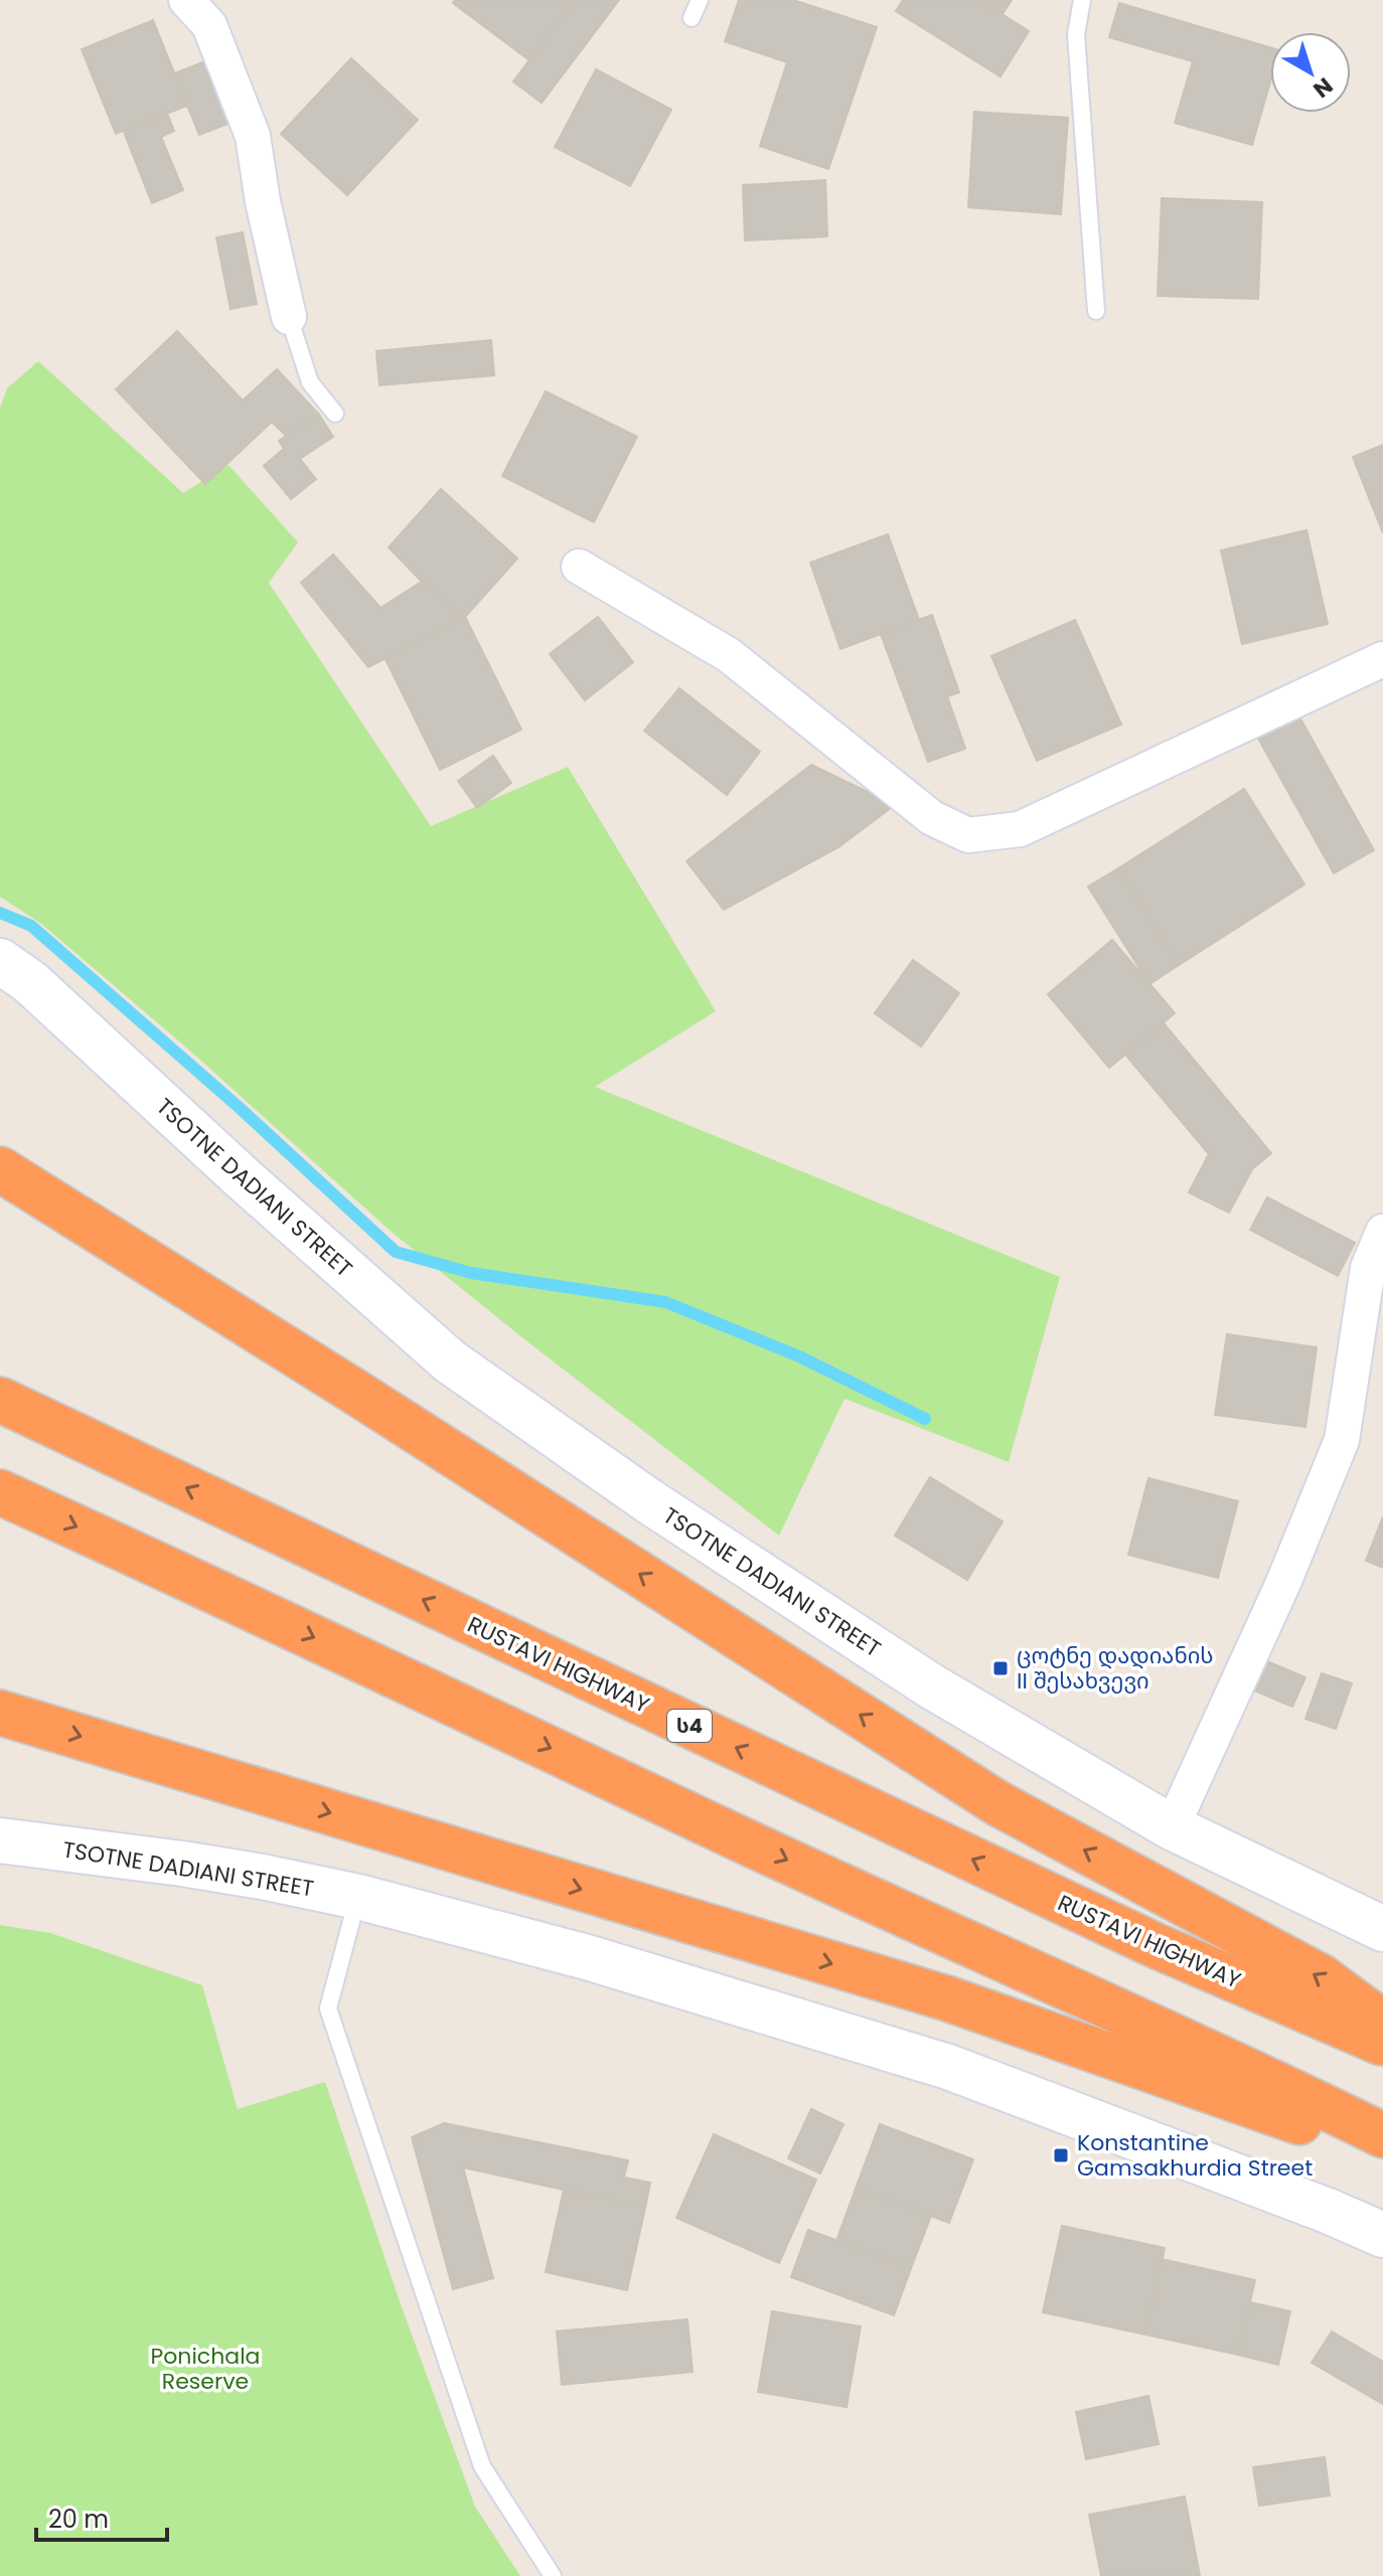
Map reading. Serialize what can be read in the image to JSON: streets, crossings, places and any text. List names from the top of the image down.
{
  "streets": {
    "highway": ["RUSTAVI HIGHWAY", "ს4"],
    "street": ["TSOTNE DADIANI STREET"]
  },
  "parks": ["Ponichala Reserve"],
  "places": {
    "transit": ["ცოტნე დადიანის II შესახვევი", "Konstantine Gamsakhurdia Street"]
  },
  "scale_bar": "20 m",
  "north": "bottom right"
}
